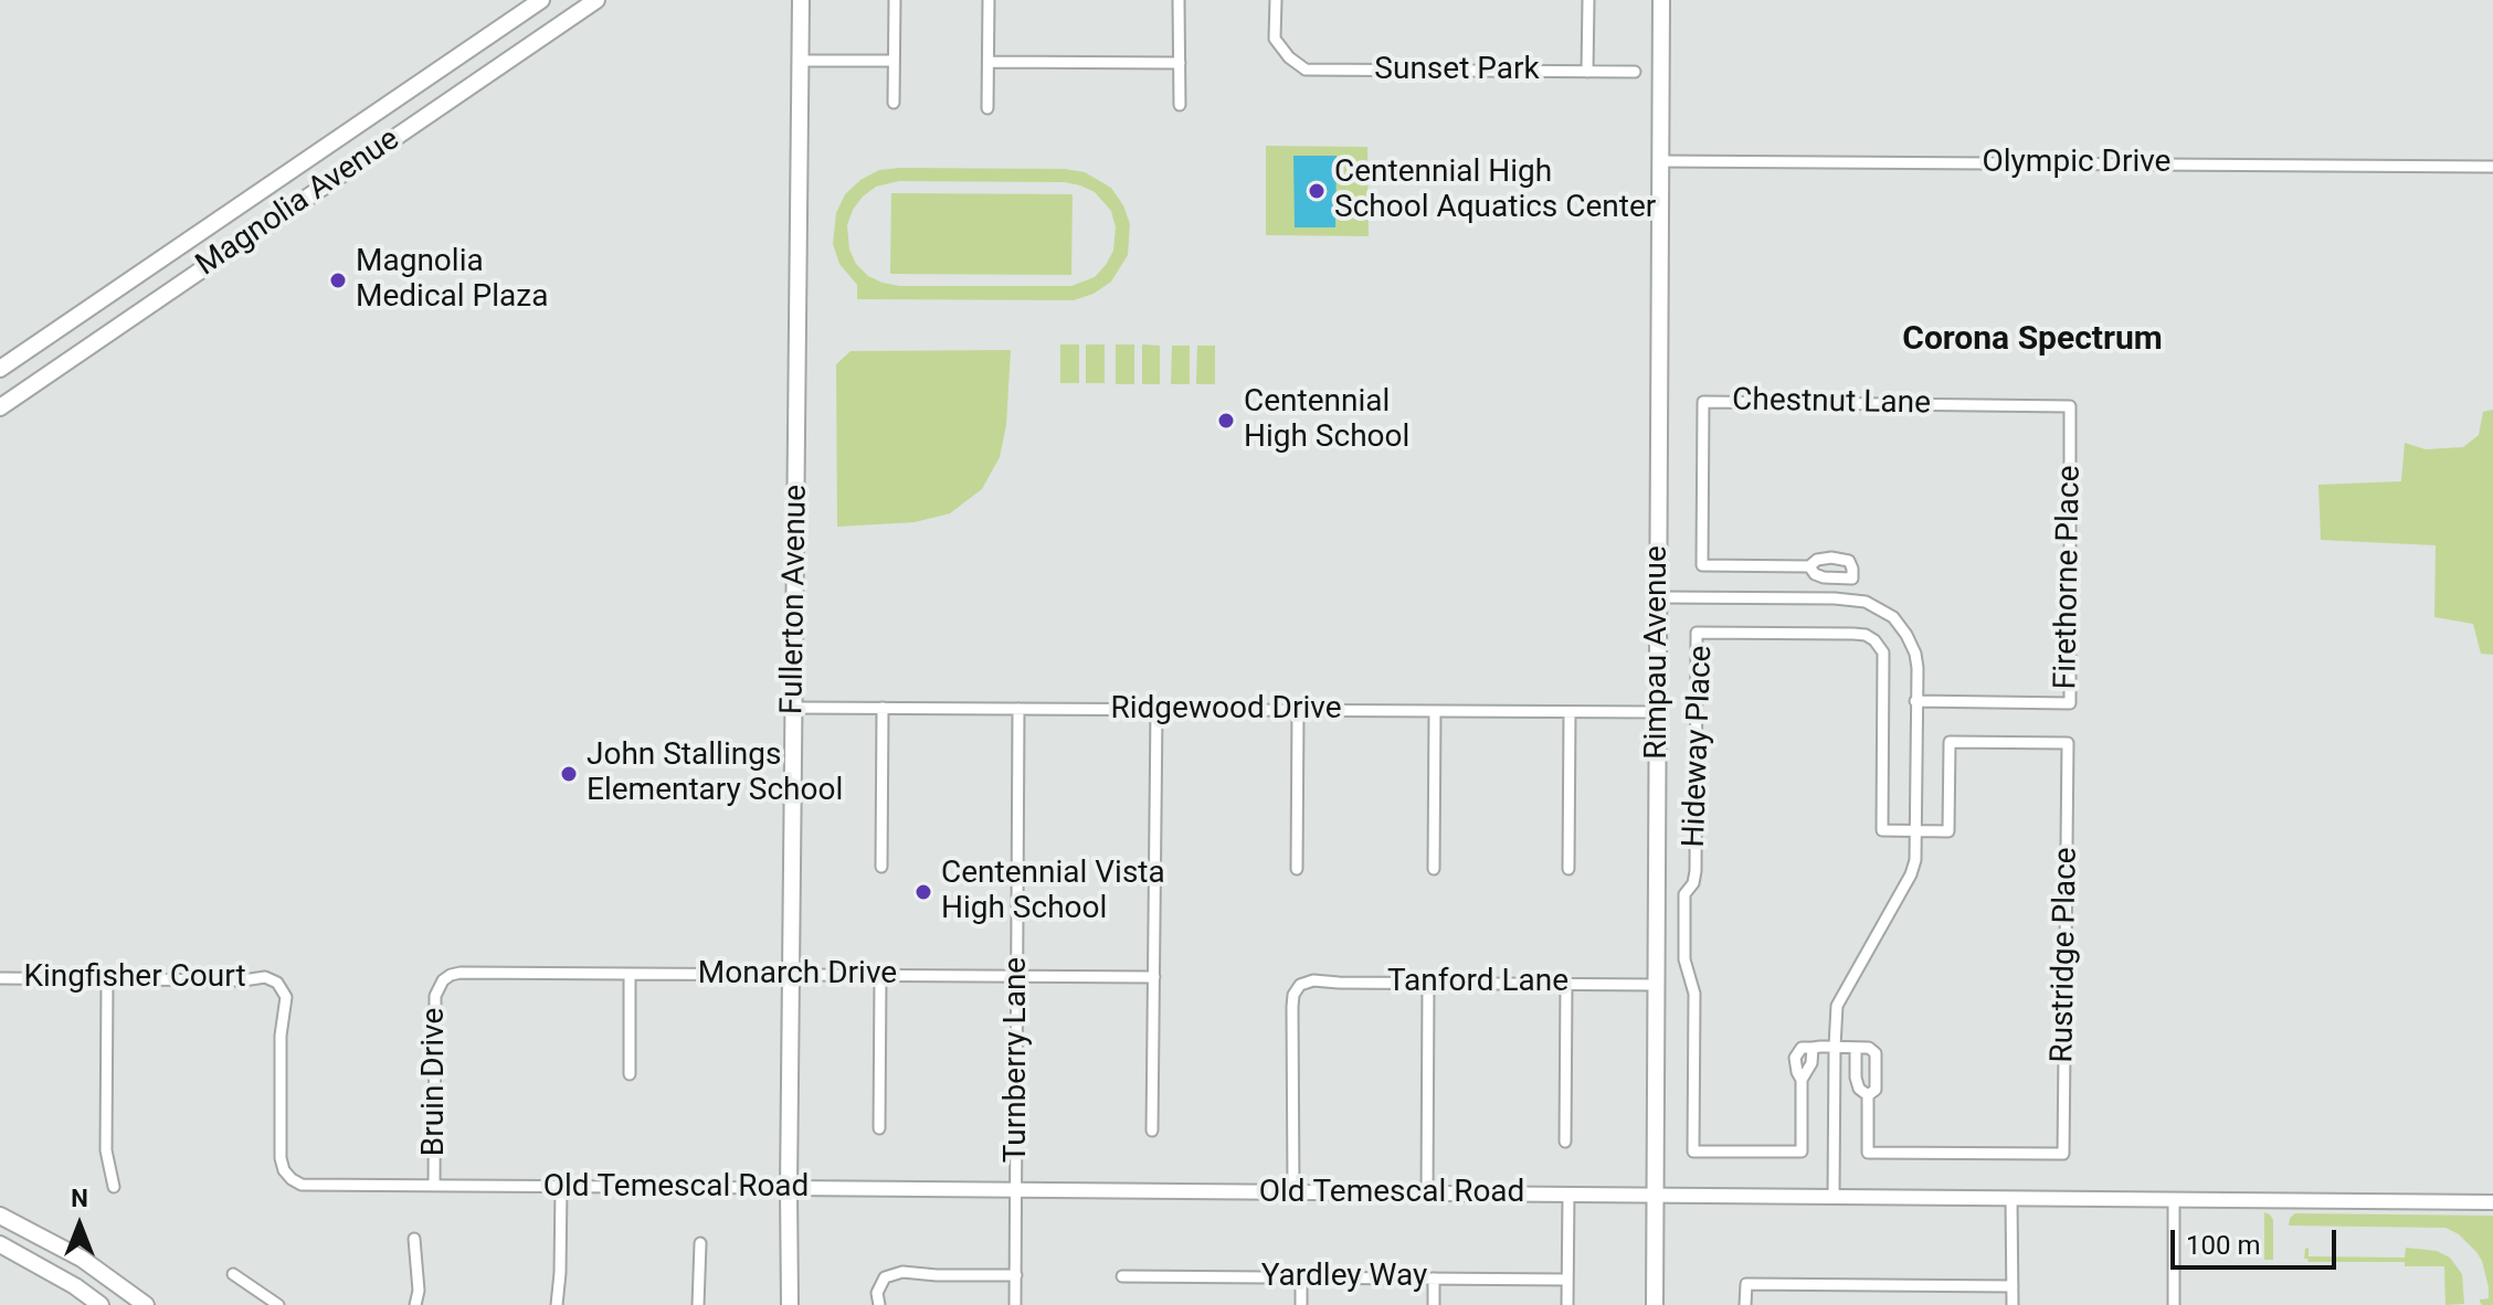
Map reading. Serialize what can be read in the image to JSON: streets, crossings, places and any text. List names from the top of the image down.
{
  "streets": {
    "main road": ["Magnolia Avenue", "Fullerton Avenue", "Rimpau Avenue"],
    "street": [
      "Sunset Park",
      "Olympic Drive",
      "Chestnut Lane",
      "Firethorne Place",
      "Ridgewood Drive",
      "Hideway Place",
      "Rustridge Place",
      "Monarch Drive",
      "Kingfisher Court",
      "Tanford Lane",
      "Turnberry Lane",
      "Bruin Drive",
      "Old Temescal Road",
      "Yardley Way"
    ]
  },
  "crossings": [
    ["Olympic Drive", "Rimpau Avenue"],
    ["Chestnut Lane", "Firethorne Place"],
    ["Fullerton Avenue", "Ridgewood Drive"],
    ["Fullerton Avenue", "Monarch Drive"],
    ["Fullerton Avenue", "Old Temescal Road"],
    ["Rimpau Avenue", "Ridgewood Drive"],
    ["Rimpau Avenue", "Tanford Lane"],
    ["Rimpau Avenue", "Old Temescal Road"],
    ["Ridgewood Drive", "Turnberry Lane"],
    ["Hideway Place", "Rustridge Place"],
    ["Monarch Drive", "Turnberry Lane"],
    ["Monarch Drive", "Bruin Drive"],
    ["Kingfisher Court", "Old Temescal Road"],
    ["Tanford Lane", "Old Temescal Road"],
    ["Turnberry Lane", "Old Temescal Road"],
    ["Bruin Drive", "Old Temescal Road"]
  ],
  "districts": ["Corona Spectrum"],
  "places": [
    "Centennial High School Aquatics Center",
    "Magnolia Medical Plaza",
    "Centennial High School",
    "John Stallings Elementary School",
    "Centennial Vista High School"
  ],
  "scale_bar": "100 m",
  "north": "top"
}
